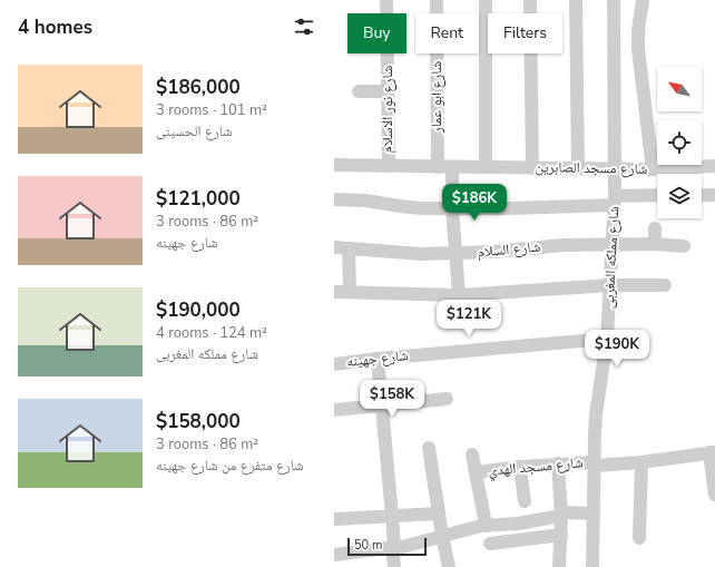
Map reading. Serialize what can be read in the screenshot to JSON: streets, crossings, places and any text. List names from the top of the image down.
{
  "streets": {
    "street": [
      "شارع ابو عمار",
      "شارع نور الاسلام",
      "شارع مسجد الصابرين",
      "شارع السلام",
      "شارع مملكه المغربى",
      "شارع جهينه",
      "شارع مسجد الهدي"
    ]
  },
  "crossings": [
    ["شارع ابو عمار", "شارع مسجد الصابرين"],
    ["شارع نور الاسلام", "شارع مسجد الصابرين"],
    ["شارع مسجد الصابرين", "شارع مملكه المغربى"],
    ["شارع السلام", "شارع مملكه المغربى"],
    ["شارع مملكه المغربى", "شارع جهينه"],
    ["شارع مملكه المغربى", "شارع مسجد الهدي"]
  ],
  "scale_bar": "50 m",
  "north": "top left",
  "page": {
    "heading": "4 homes",
    "chip": ["Buy", "Rent", "Filters"],
    "list": [
      {
        "name": "$186,000",
        "note": "3 rooms · 101 m² · شارع الحسينى"
      },
      {
        "name": "$121,000",
        "note": "3 rooms · 86 m² · شارع جهينه"
      },
      {
        "name": "$190,000",
        "note": "4 rooms · 124 m² · شارع مملكه المغربى"
      },
      {
        "name": "$158,000",
        "note": "3 rooms · 86 m² · شارع متفرع من شارع جهينه"
      }
    ],
    "price": [
      "$186K",
      "$121K",
      "$190K",
      "$158K"
    ],
    "scale": "50 m"
  }
}
